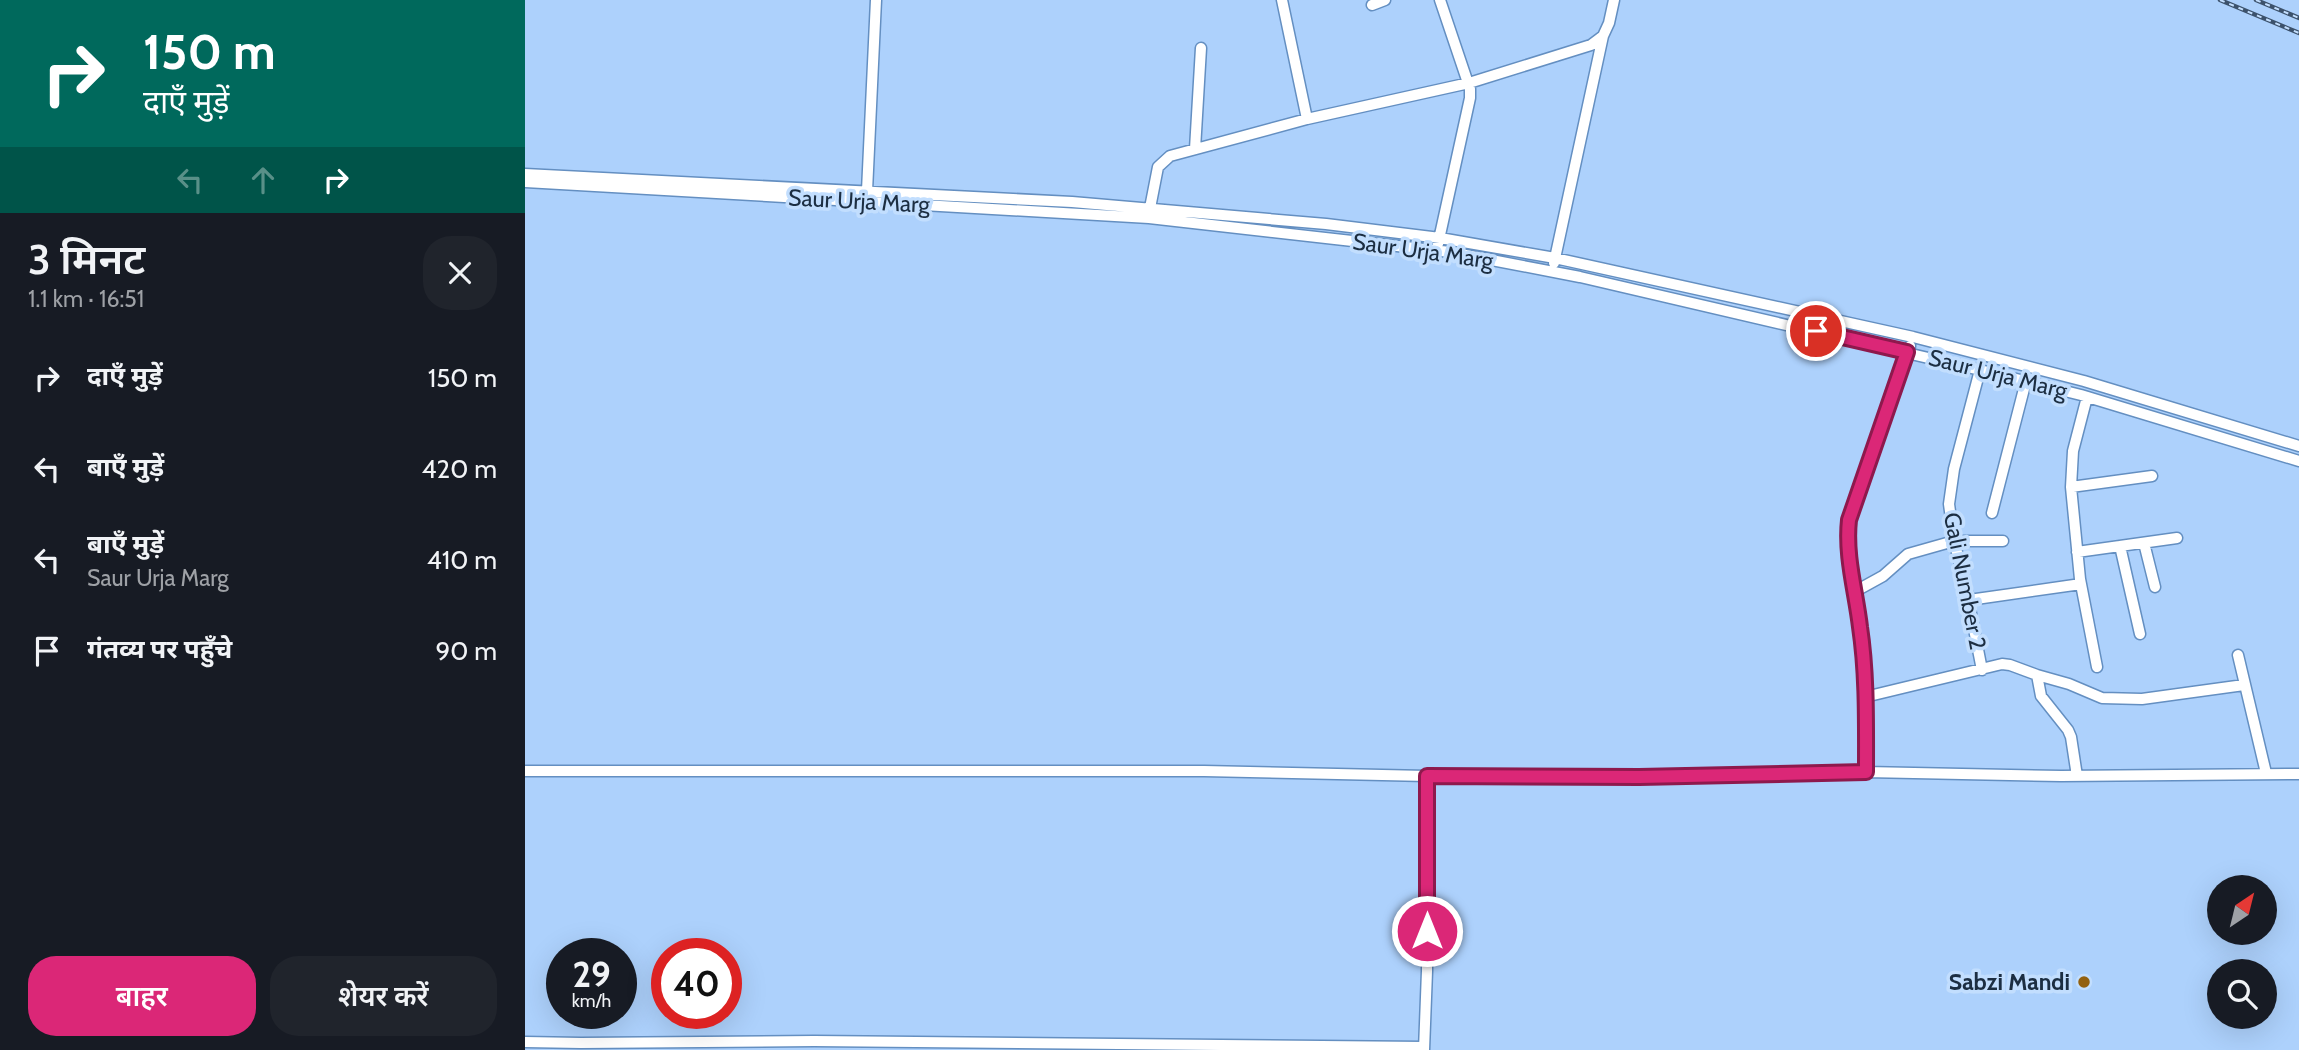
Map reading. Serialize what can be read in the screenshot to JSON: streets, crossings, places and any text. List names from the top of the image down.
{
  "streets": {
    "street": ["Saur Urja Marg", "Gali Number 2"]
  },
  "crossings": [
    ["Saur Urja Marg", "Gali Number 2"]
  ],
  "places": ["Sabzi Mandi"],
  "north": "top right",
  "page": {
    "turn": ["150 m", "दाएँ मुड़ें"],
    "heading": ["3 मिनट", "1.1 km · 16:51"],
    "list": [
      {
        "name": "दाएँ मुड़ें",
        "value": "150 m"
      },
      {
        "name": "बाएँ मुड़ें",
        "value": "420 m"
      },
      {
        "name": "बाएँ मुड़ें",
        "note": "Saur Urja Marg",
        "value": "410 m"
      },
      {
        "name": "गंतव्य पर पहुँचे",
        "value": "90 m"
      }
    ],
    "speed": "29 km/h",
    "limit": "40",
    "buttons": ["बाहर", "शेयर करें"]
  }
}
